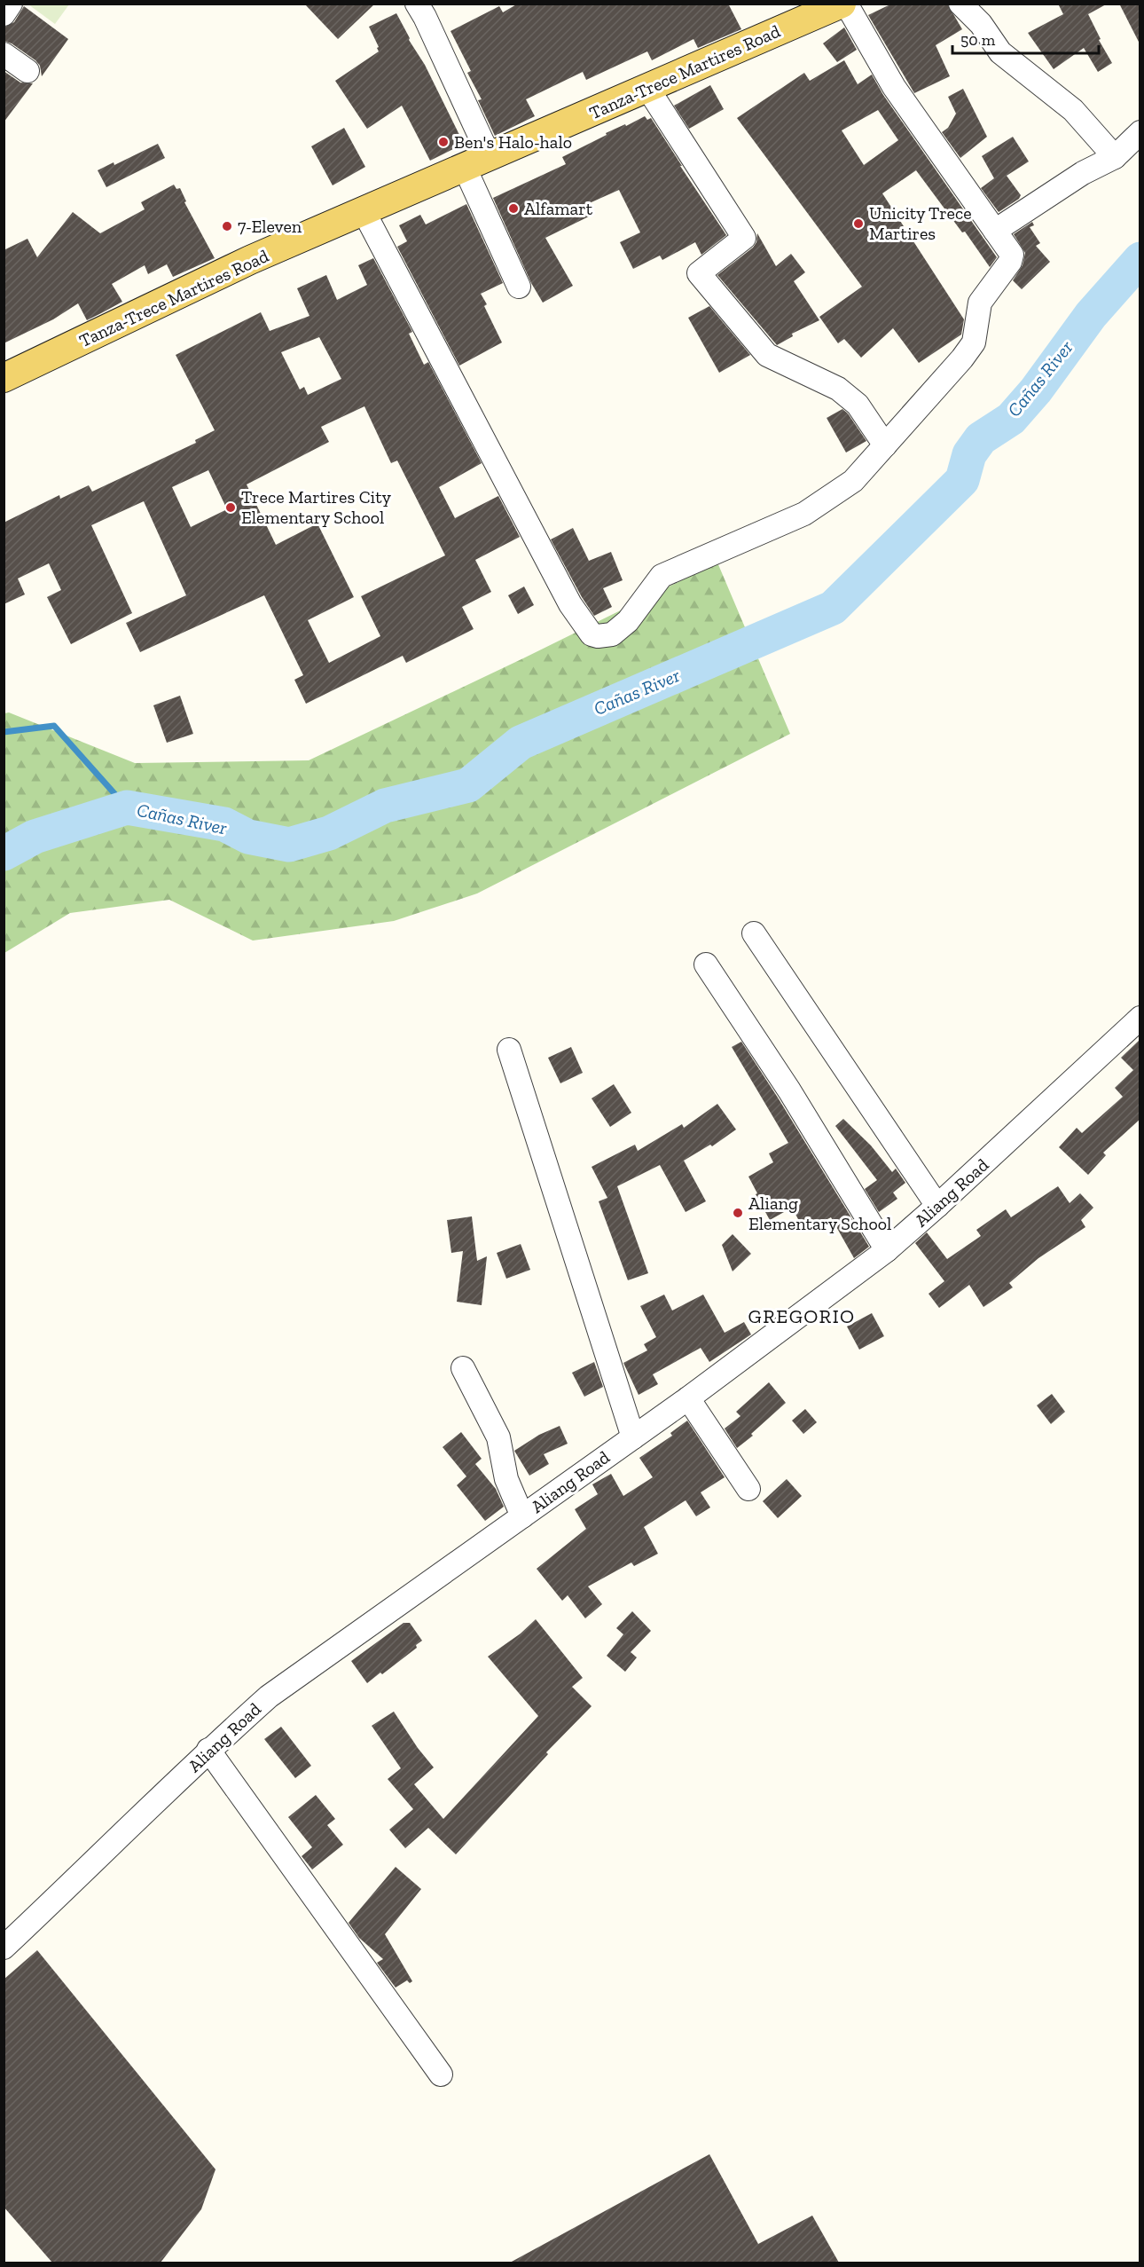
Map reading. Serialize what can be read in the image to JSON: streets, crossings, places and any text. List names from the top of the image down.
{
  "streets": {
    "main road": ["Tanza-Trece Martires Road"],
    "street": ["Aliang Road"]
  },
  "districts": ["GREGORIO"],
  "water": ["Cañas River"],
  "places": [
    "Ben's Halo-halo",
    "Alfamart",
    "Unicity Trece Martires",
    "7-Eleven",
    "Trece Martires City Elementary School",
    "Aliang Elementary School"
  ],
  "scale_bar": "50 m"
}
